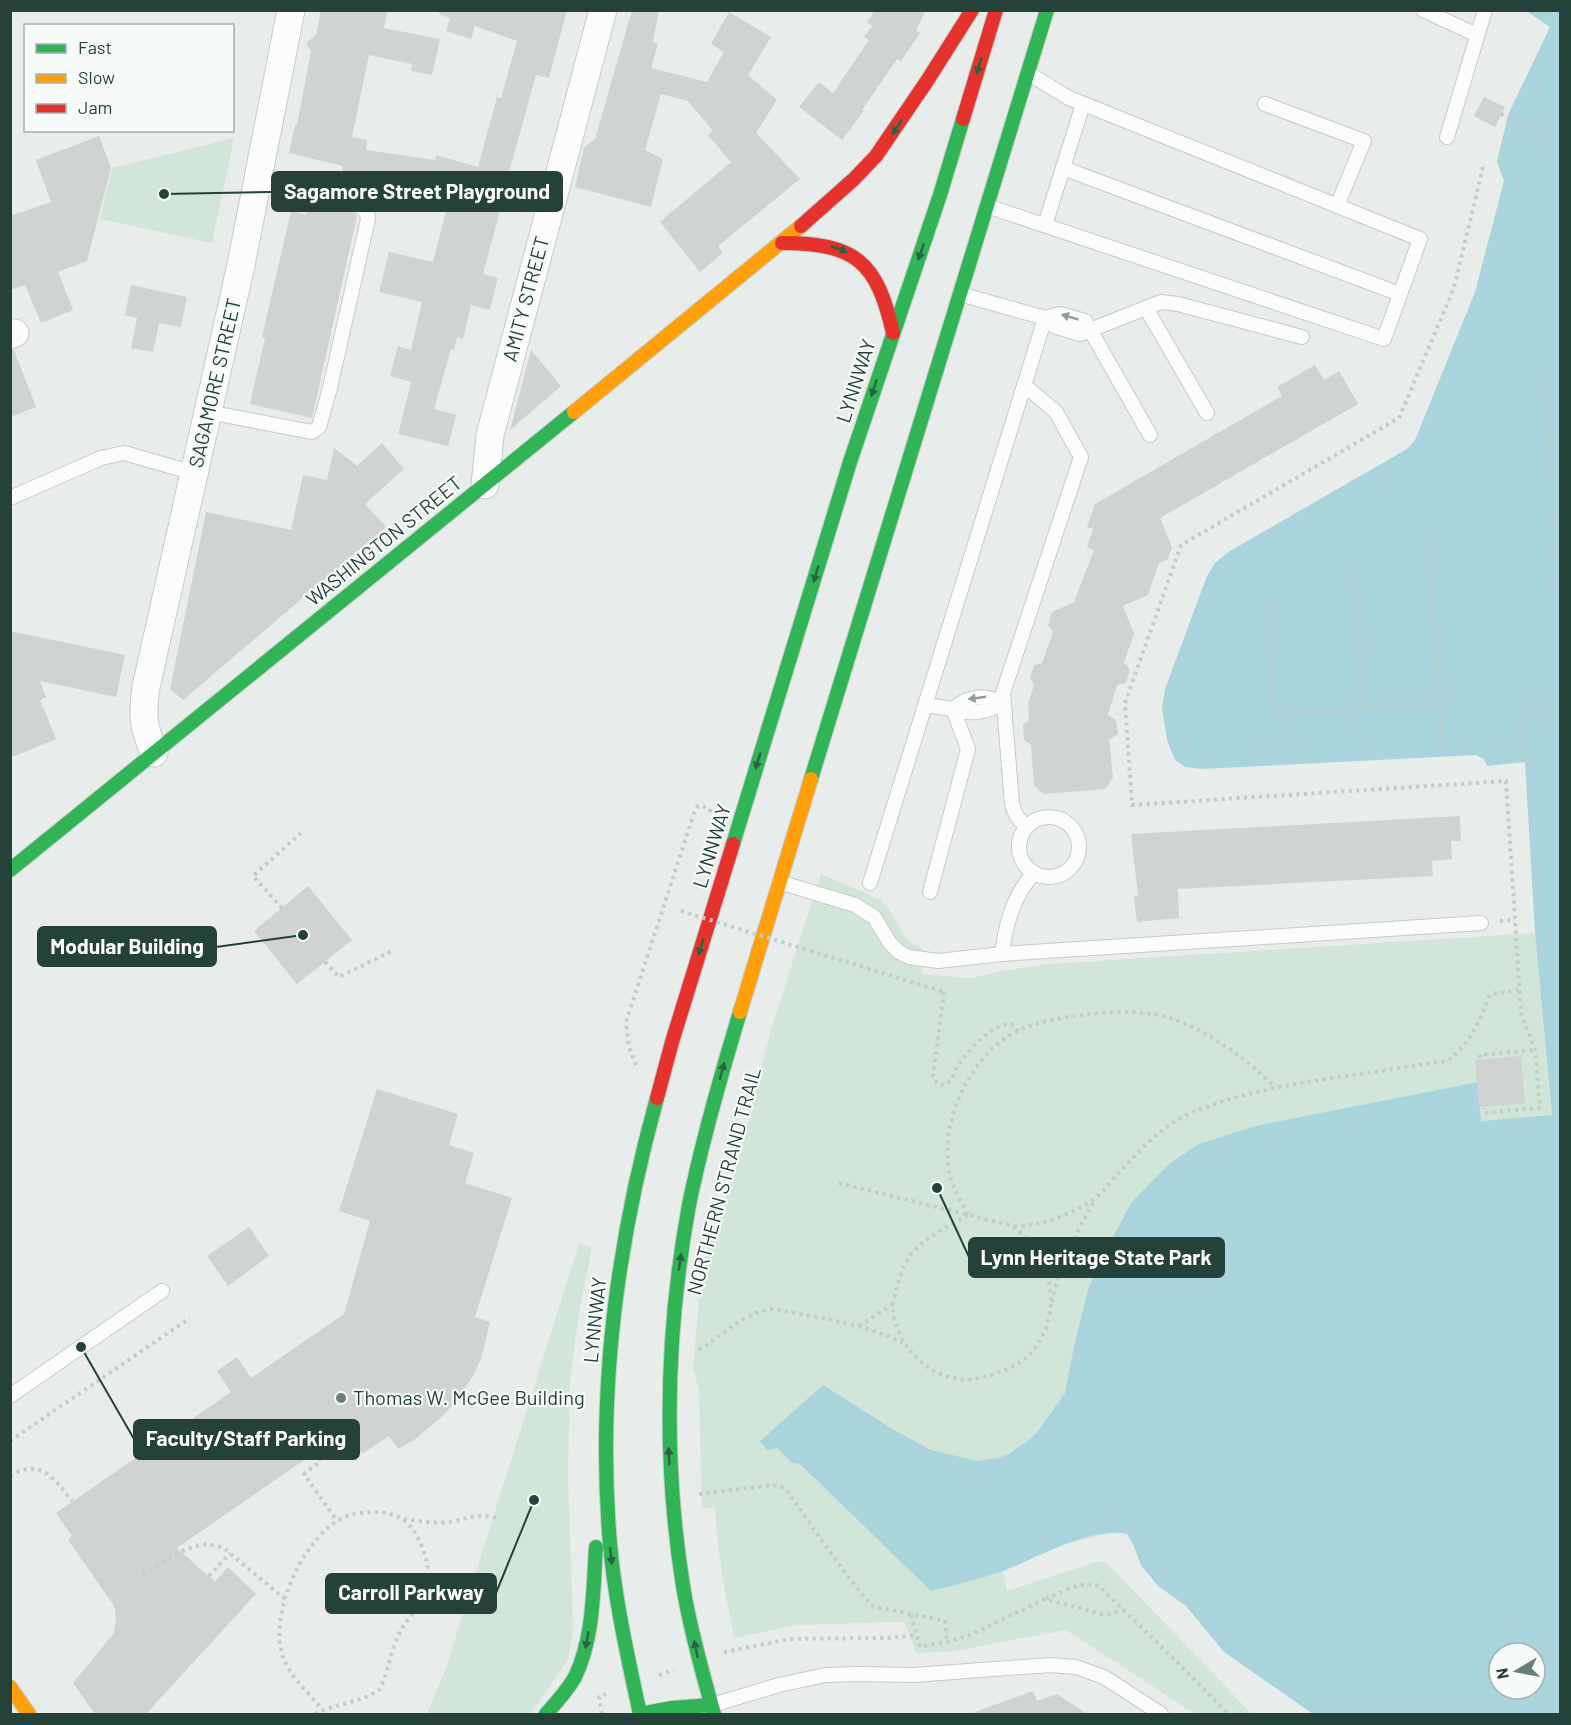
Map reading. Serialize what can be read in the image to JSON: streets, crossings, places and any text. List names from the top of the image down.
{
  "streets": {
    "main road": ["LYNNWAY", "WASHINGTON STREET"],
    "street": ["AMITY STREET", "SAGAMORE STREET"]
  },
  "crossings": [
    ["AMITY STREET", "WASHINGTON STREET"],
    ["SAGAMORE STREET", "WASHINGTON STREET"]
  ],
  "places": [
    "Sagamore Street Playground",
    "Modular Building",
    "Lynn Heritage State Park",
    "Faculty/Staff Parking",
    "Thomas W. McGee Building",
    "Carroll Parkway"
  ],
  "legend": ["Fast", "Slow", "Jam"],
  "north": "left"
}
